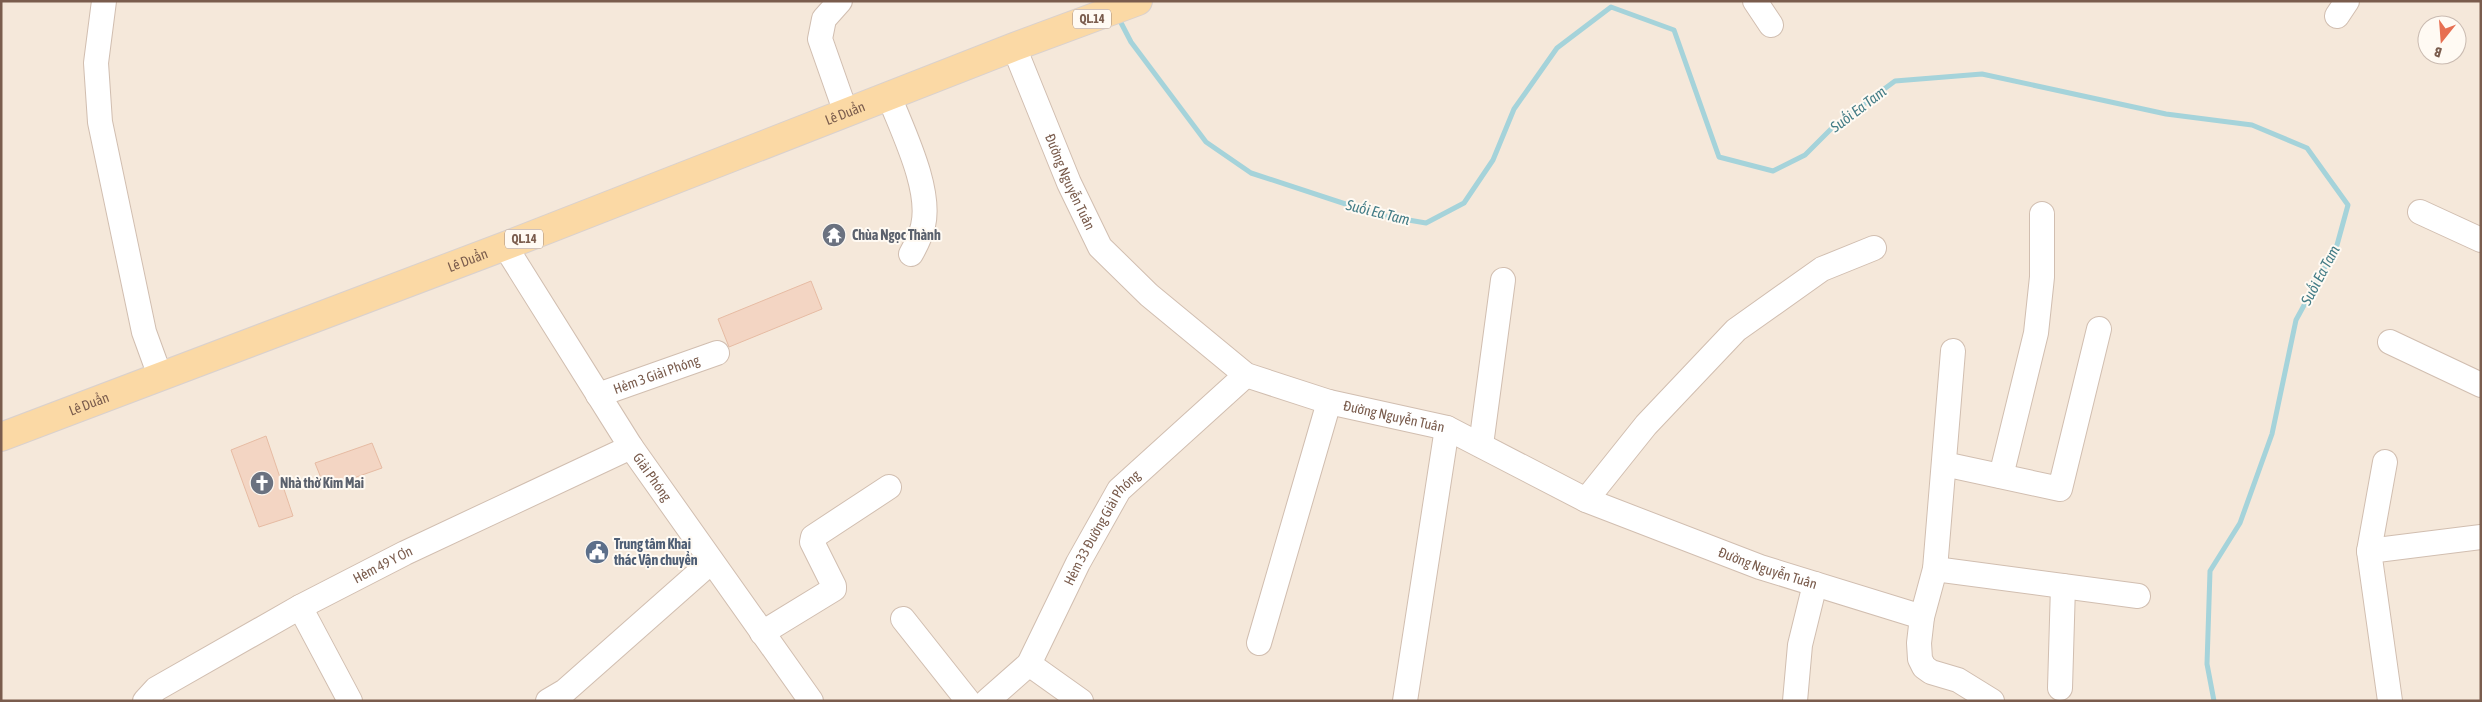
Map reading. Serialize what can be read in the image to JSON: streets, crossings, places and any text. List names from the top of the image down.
{
  "streets": {
    "main road": ["QL.14", "Lê Duẩn"],
    "street": [
      "Đường Nguyễn Tuân",
      "Hẻm 3 Giải Phóng",
      "Giải Phóng",
      "Hẻm 33 Đường Giải Phóng",
      "Hẻm 49 Y Ơn"
    ]
  },
  "crossings": [
    ["Lê Duẩn", "Đường Nguyễn Tuân"],
    ["Lê Duẩn", "Giải Phóng"],
    ["Đường Nguyễn Tuân", "Hẻm 33 Đường Giải Phóng"],
    ["Hẻm 3 Giải Phóng", "Giải Phóng"],
    ["Giải Phóng", "Hẻm 49 Y Ơn"]
  ],
  "water": ["Suối Ea Tam"],
  "places": {
    "temple": ["Chùa Ngọc Thành"],
    "church": ["Nhà thờ Kim Mai"],
    "public building": ["Trung tâm Khai thác Vận chuyển"]
  },
  "north": "bottom"
}
